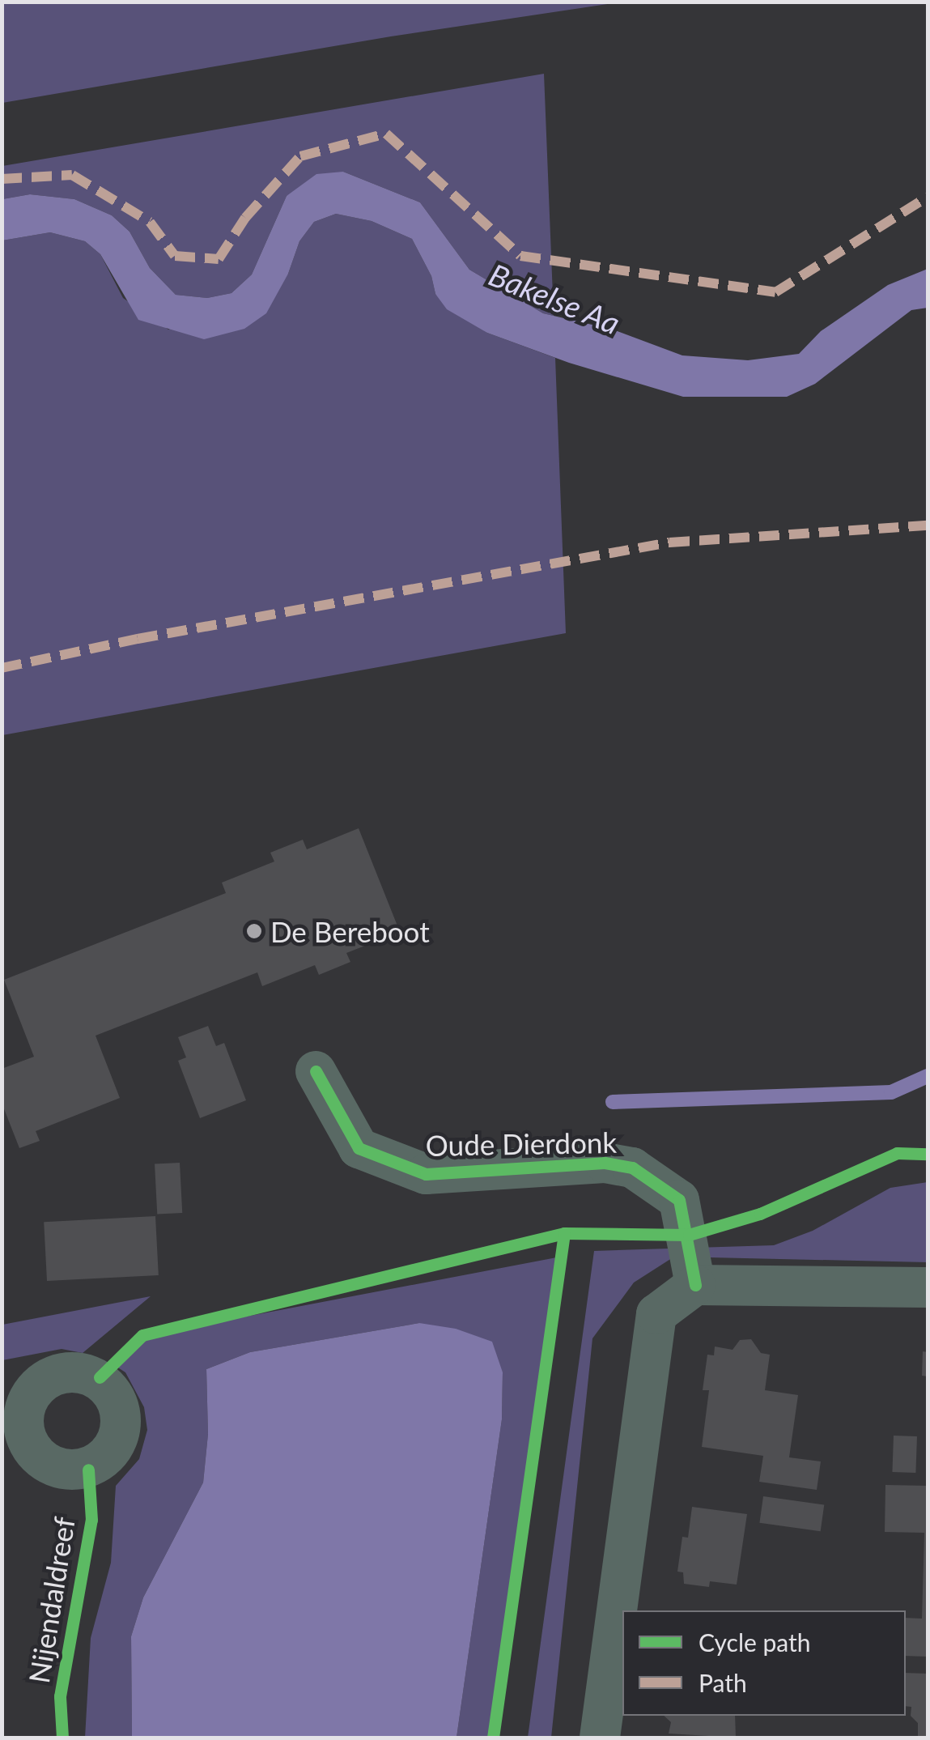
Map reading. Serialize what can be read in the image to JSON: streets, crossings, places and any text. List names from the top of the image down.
{
  "streets": {
    "street": ["Oude Dierdonk"],
    "cycle path": ["Nijendaldreef"]
  },
  "water": ["Bakelse Aa"],
  "places": ["De Bereboot"],
  "legend": ["Cycle path", "Path"]
}
